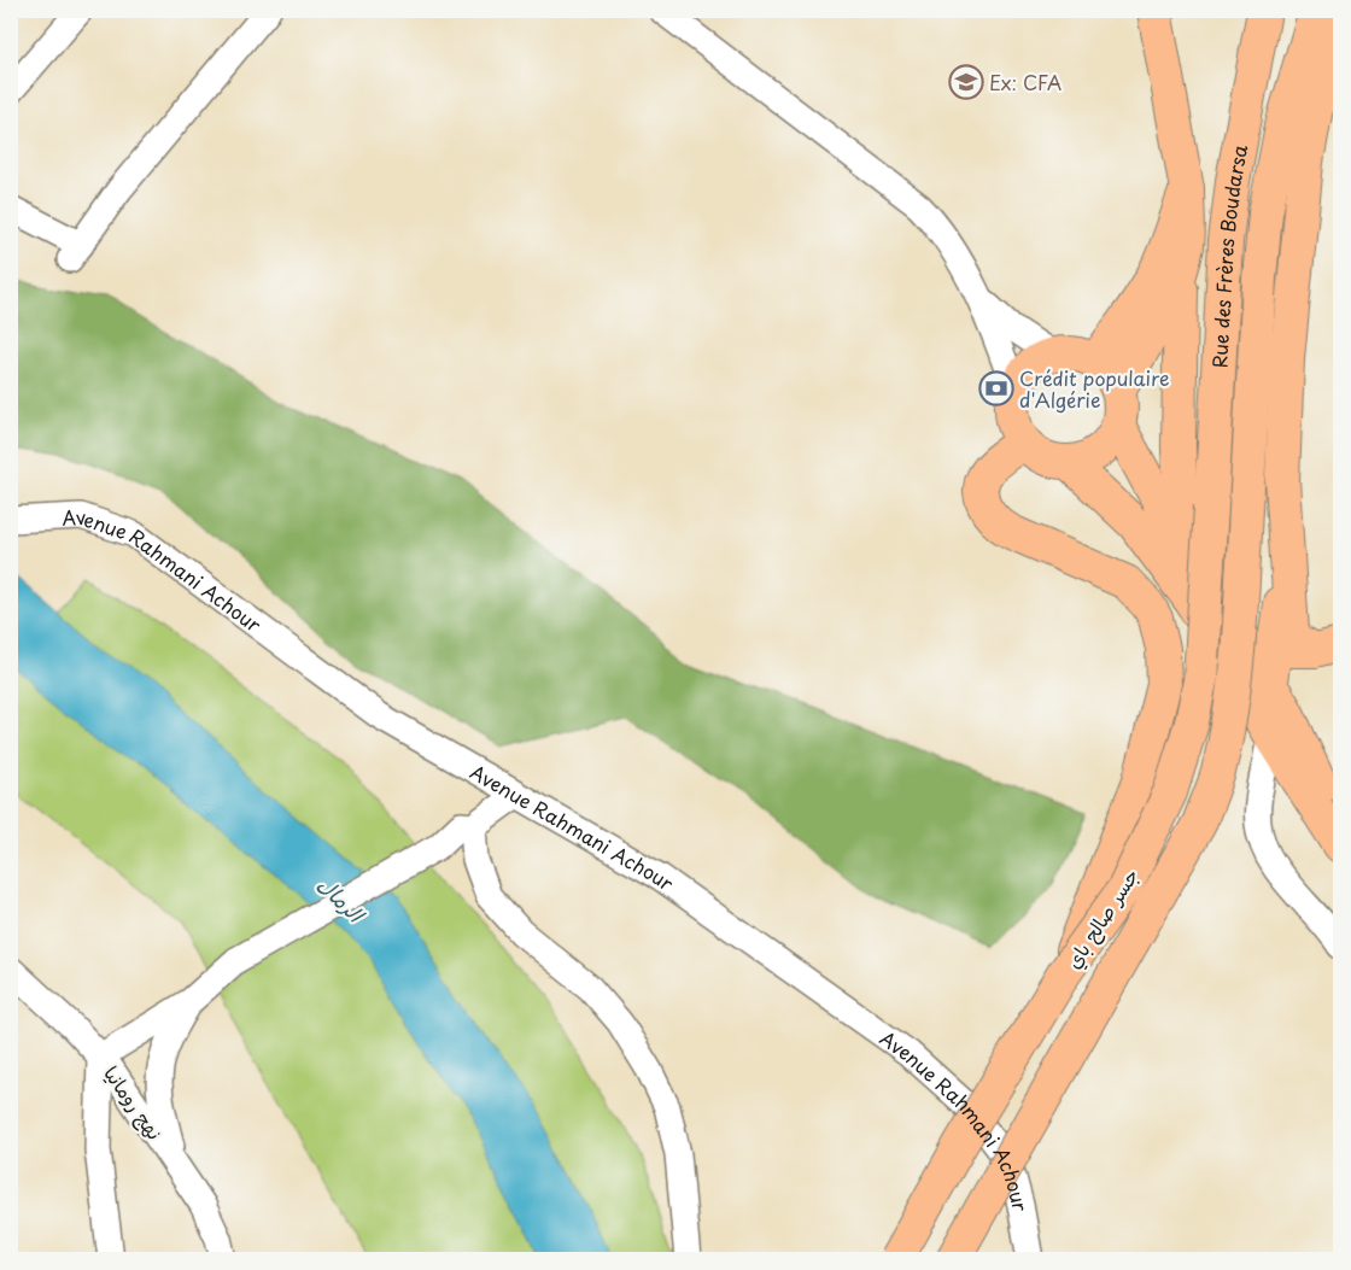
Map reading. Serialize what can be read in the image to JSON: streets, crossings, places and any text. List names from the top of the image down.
{
  "streets": {
    "main road": ["Rue des Frères Boudarsa", "جسر صالح باي"],
    "street": ["Avenue Rahmani Achour", "نهج رومانيا"]
  },
  "crossings": [
    ["Rue des Frères Boudarsa", "جسر صالح باي"]
  ],
  "water": ["الرمال"],
  "places": {
    "school or university": ["Ex: CFA"],
    "bank": ["Crédit populaire d'Algérie"]
  }
}
